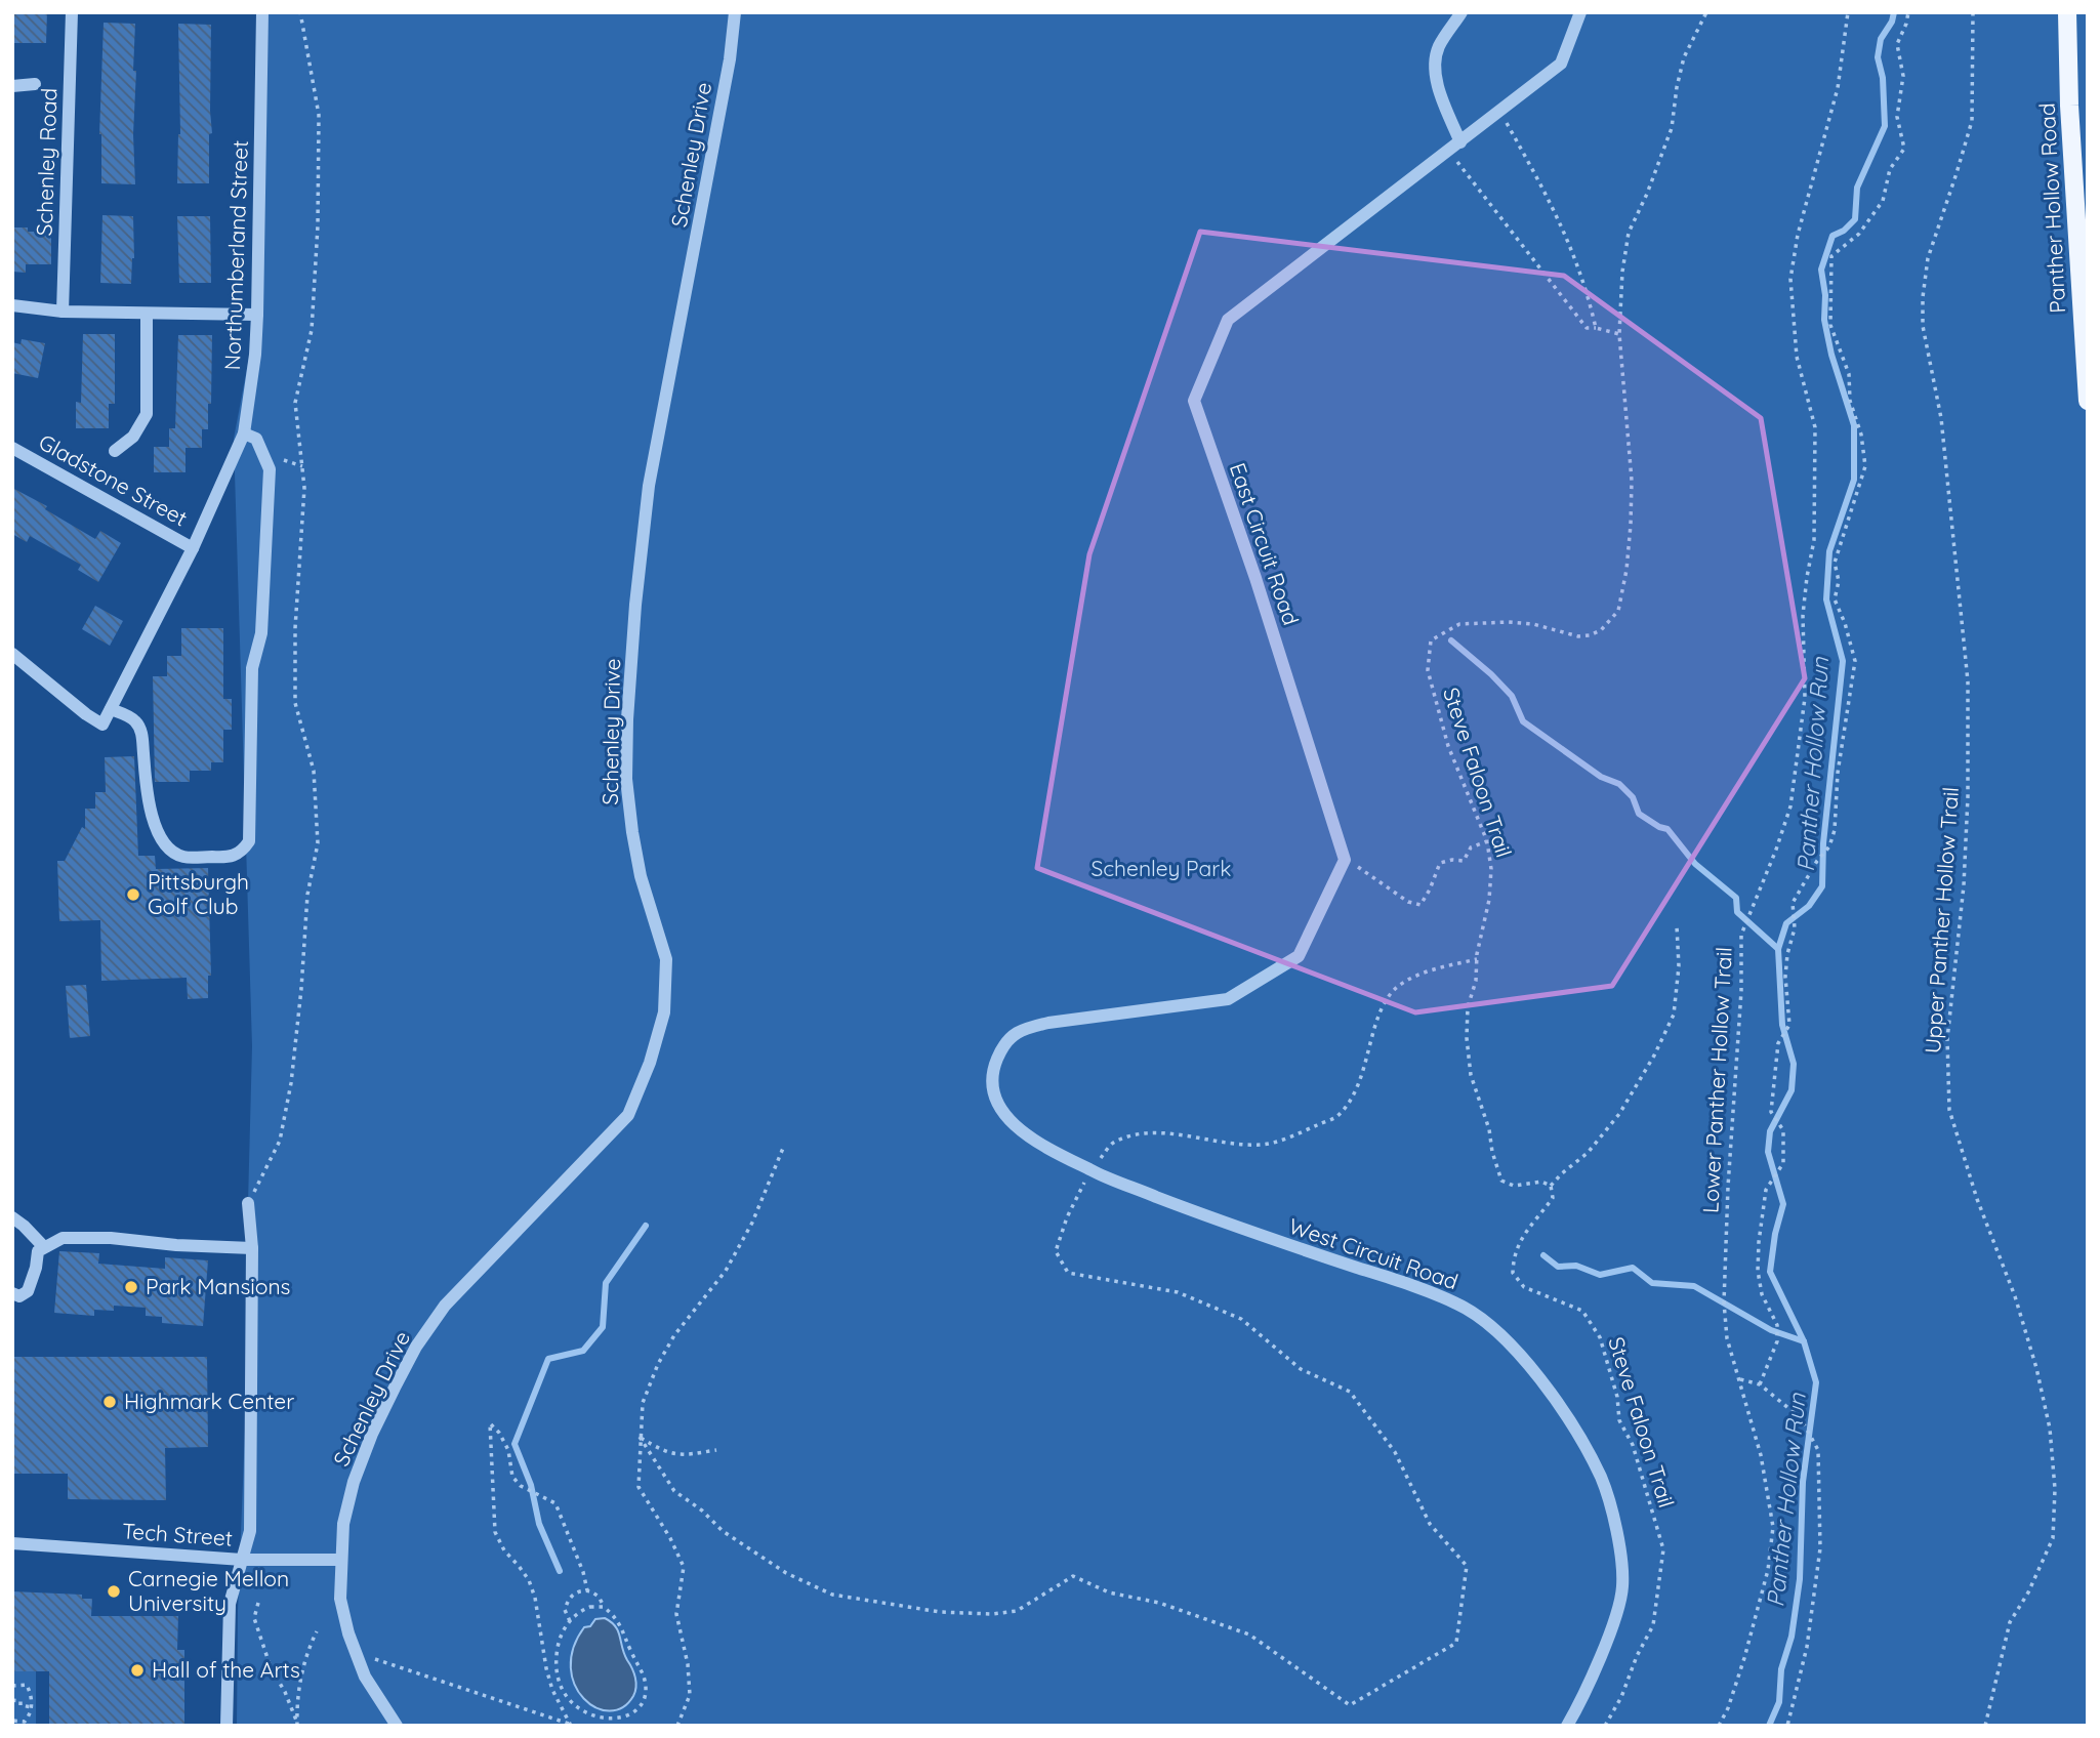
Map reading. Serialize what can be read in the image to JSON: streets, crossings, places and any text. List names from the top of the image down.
{
  "streets": {
    "main road": ["Panther Hollow Road"],
    "street": [
      "Schenley Drive",
      "Schenley Road",
      "Northumberland Street",
      "Gladstone Street",
      "East Circuit Road",
      "West Circuit Road",
      "Tech Street"
    ],
    "path": ["Steve Faloon Trail", "Upper Panther Hollow Trail", "Lower Panther Hollow Trail"]
  },
  "crossings": [
    ["Schenley Drive", "Tech Street"],
    ["Northumberland Street", "Gladstone Street"],
    ["East Circuit Road", "West Circuit Road"]
  ],
  "water": ["Panther Hollow Run"],
  "parks": ["Schenley Park"],
  "places": [
    "Pittsburgh Golf Club",
    "Park Mansions",
    "Highmark Center",
    "Carnegie Mellon University",
    "Hall of the Arts"
  ]
}
